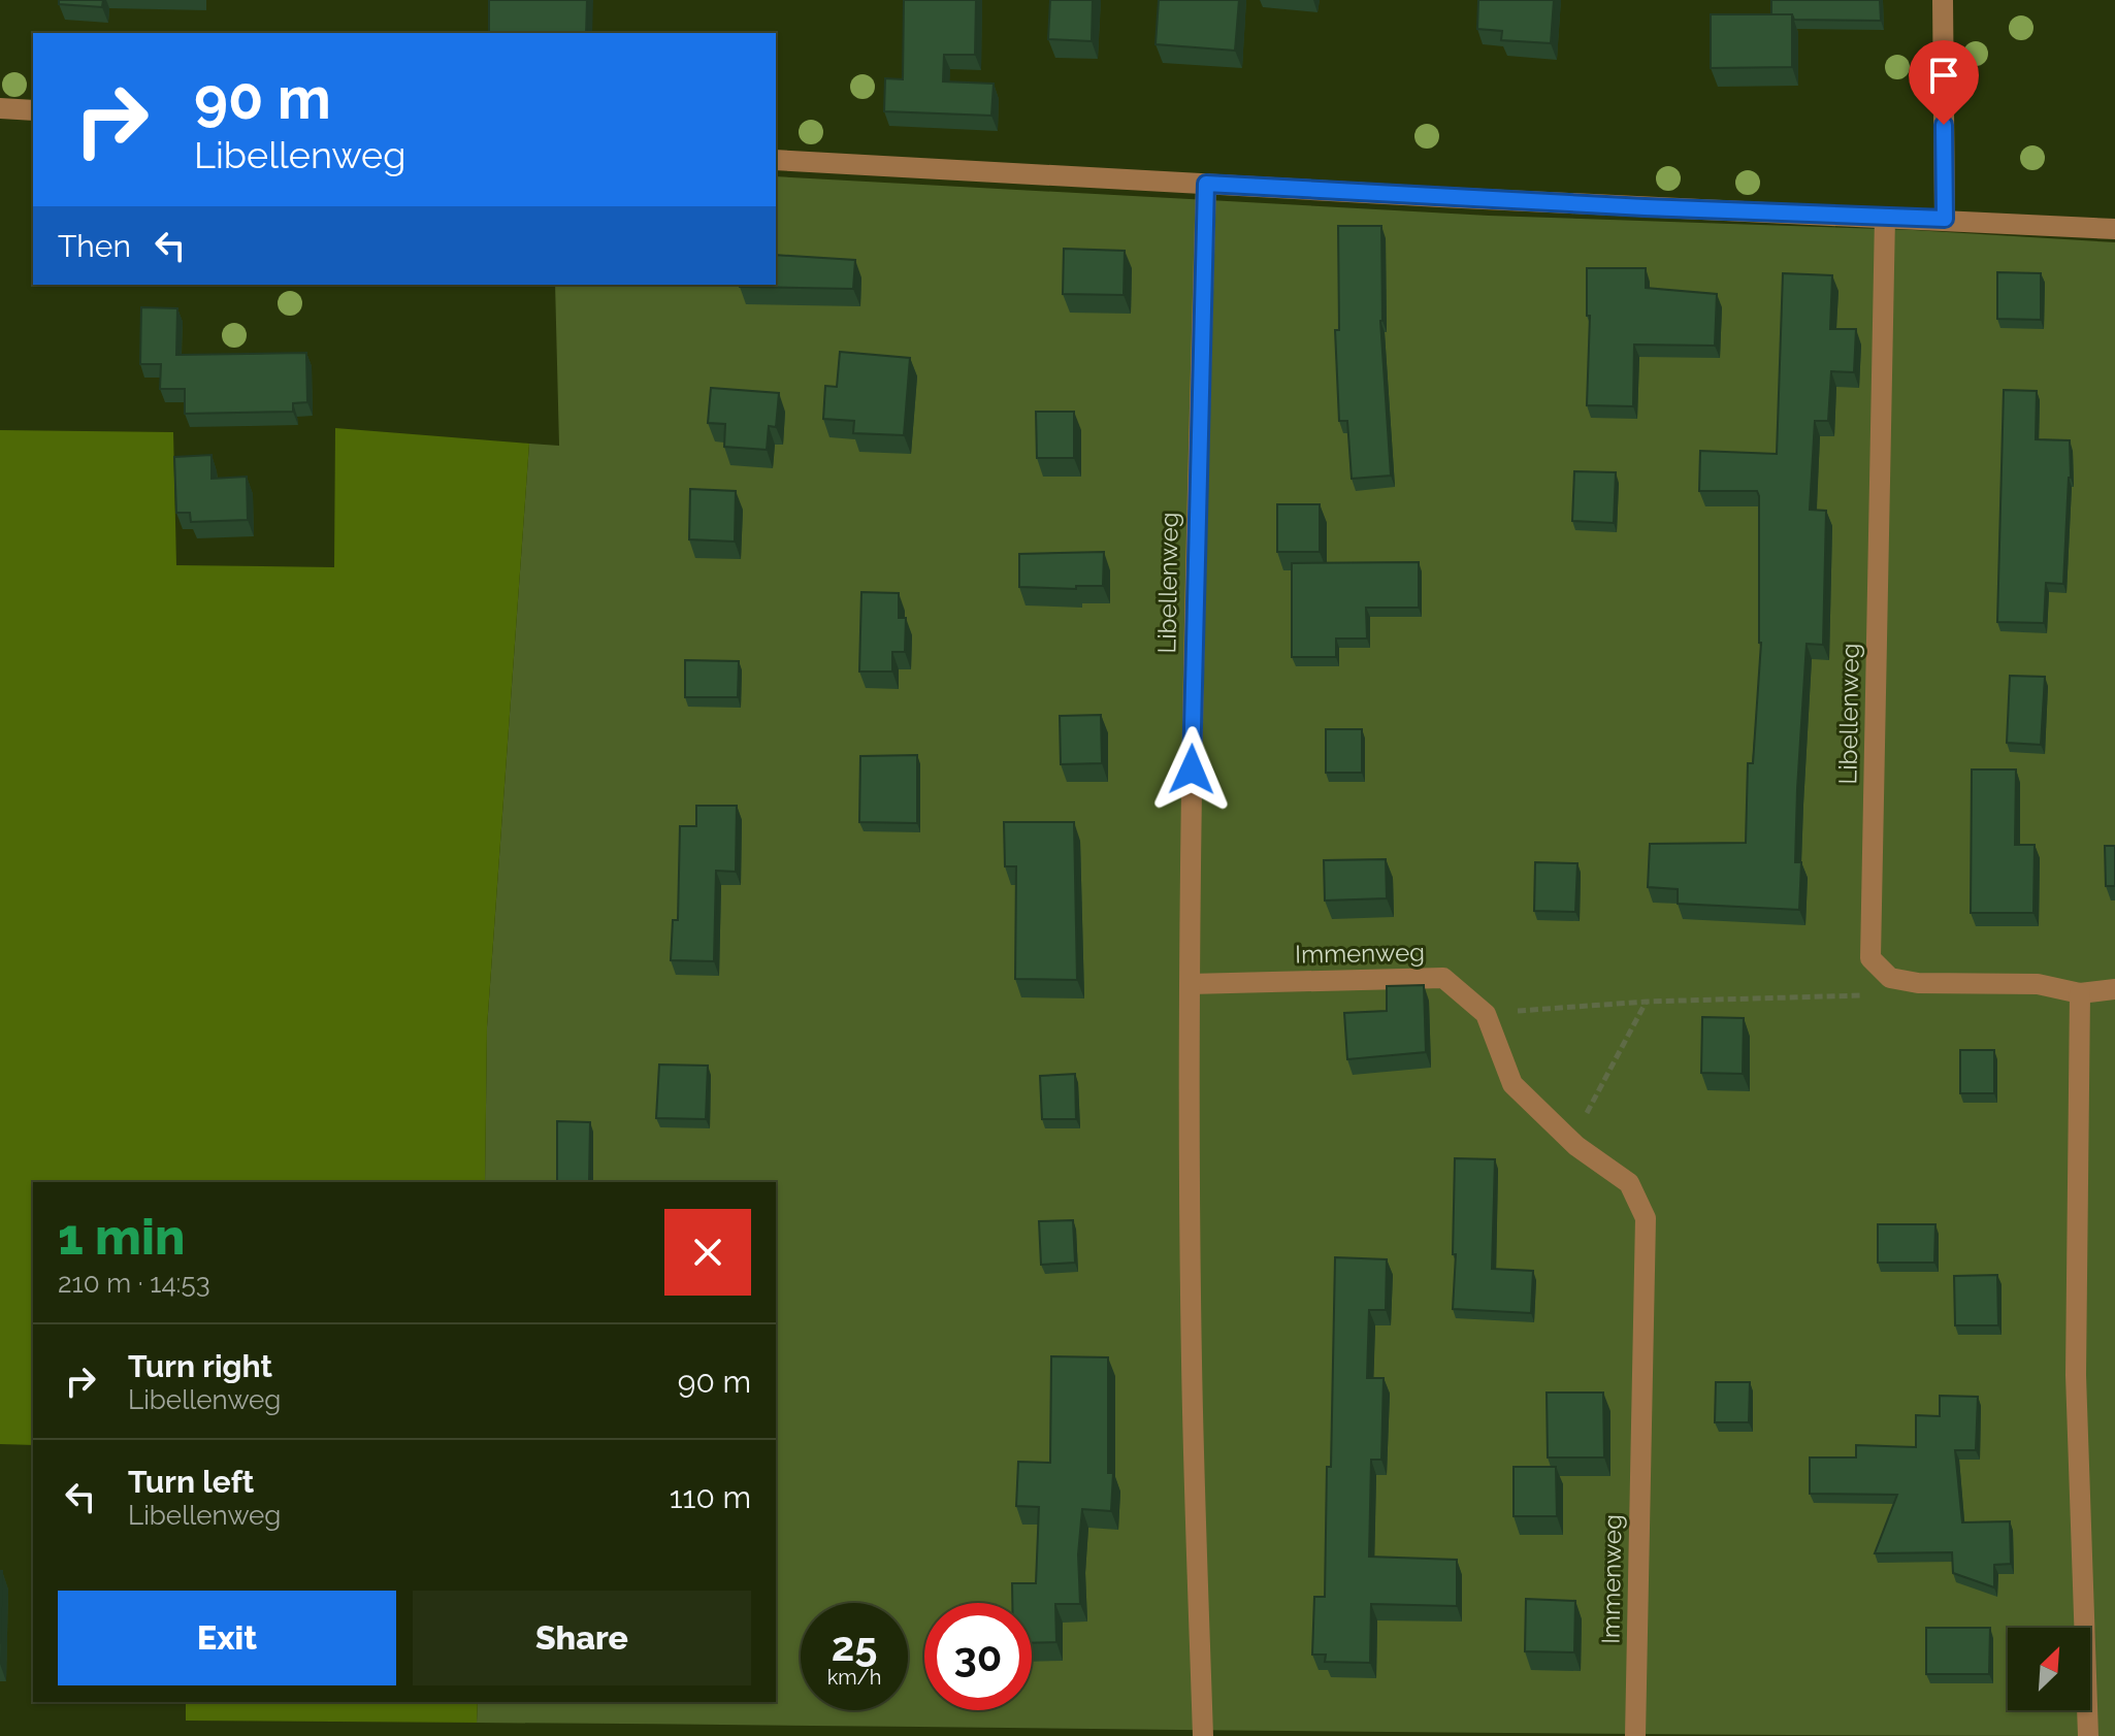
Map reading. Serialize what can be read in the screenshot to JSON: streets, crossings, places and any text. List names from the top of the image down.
{
  "streets": {
    "street": ["Libellenweg", "Immenweg"]
  },
  "crossings": [
    ["Libellenweg", "Immenweg"]
  ],
  "north": "top right",
  "page": {
    "turn": ["90 m", "Libellenweg"],
    "then": "Then",
    "heading": ["1 min", "210 m · 14:53"],
    "list": [
      {
        "name": "Turn right",
        "note": "Libellenweg",
        "value": "90 m"
      },
      {
        "name": "Turn left",
        "note": "Libellenweg",
        "value": "110 m"
      }
    ],
    "buttons": ["Exit", "Share"],
    "speed": "25 km/h",
    "limit": "30"
  }
}
